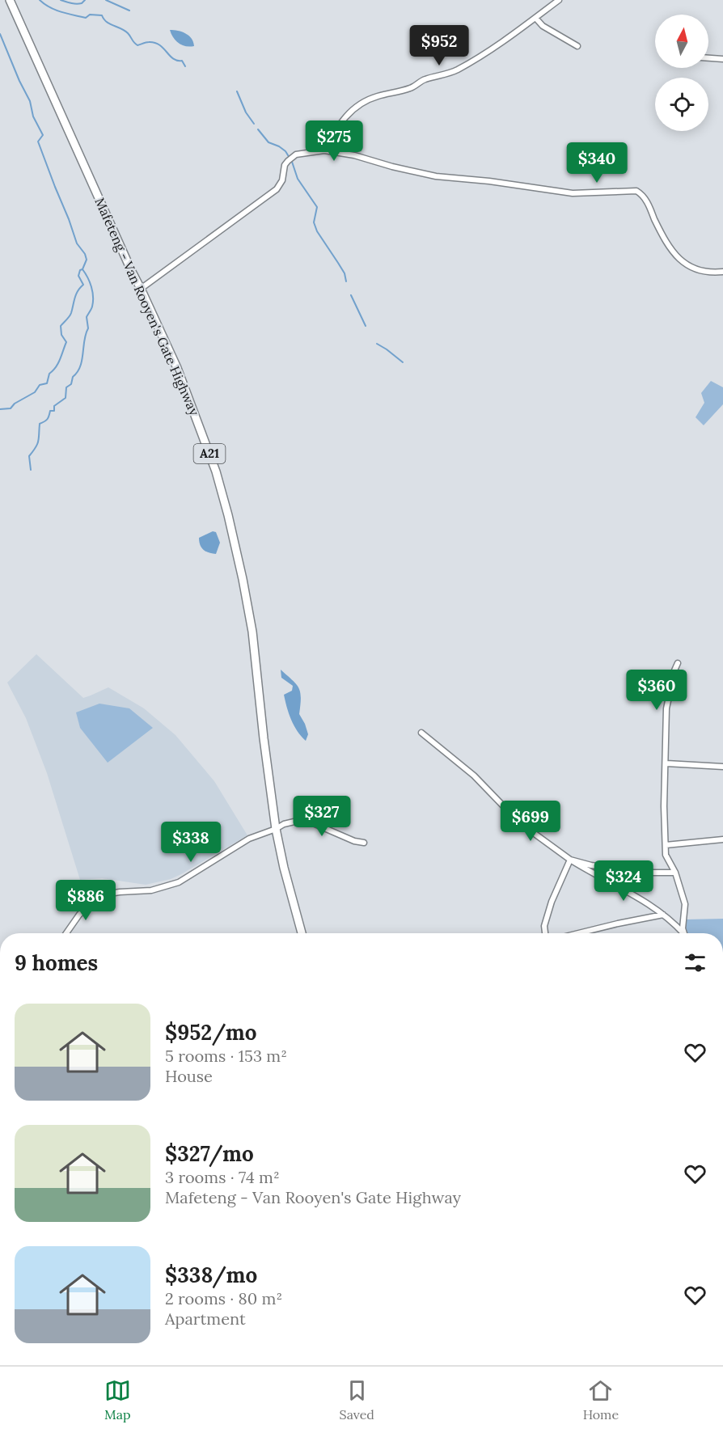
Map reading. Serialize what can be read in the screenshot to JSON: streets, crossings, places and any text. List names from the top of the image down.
{
  "streets": {
    "main road": ["Mafeteng - Van Rooyen's Gate Highway", "A21"]
  },
  "north": "top",
  "page": {
    "price": [
      "$952",
      "$275",
      "$340",
      "$360",
      "$327",
      "$699",
      "$338",
      "$324",
      "$886"
    ],
    "heading": "9 homes",
    "list": [
      {
        "name": "$952/mo",
        "note": "5 rooms · 153 m² · House"
      },
      {
        "name": "$327/mo",
        "note": "3 rooms · 74 m² · Mafeteng - Van Rooyen's Gate Highway"
      },
      {
        "name": "$338/mo",
        "note": "2 rooms · 80 m² · Apartment"
      }
    ],
    "tabs": ["Map", "Saved", "Home"]
  }
}
